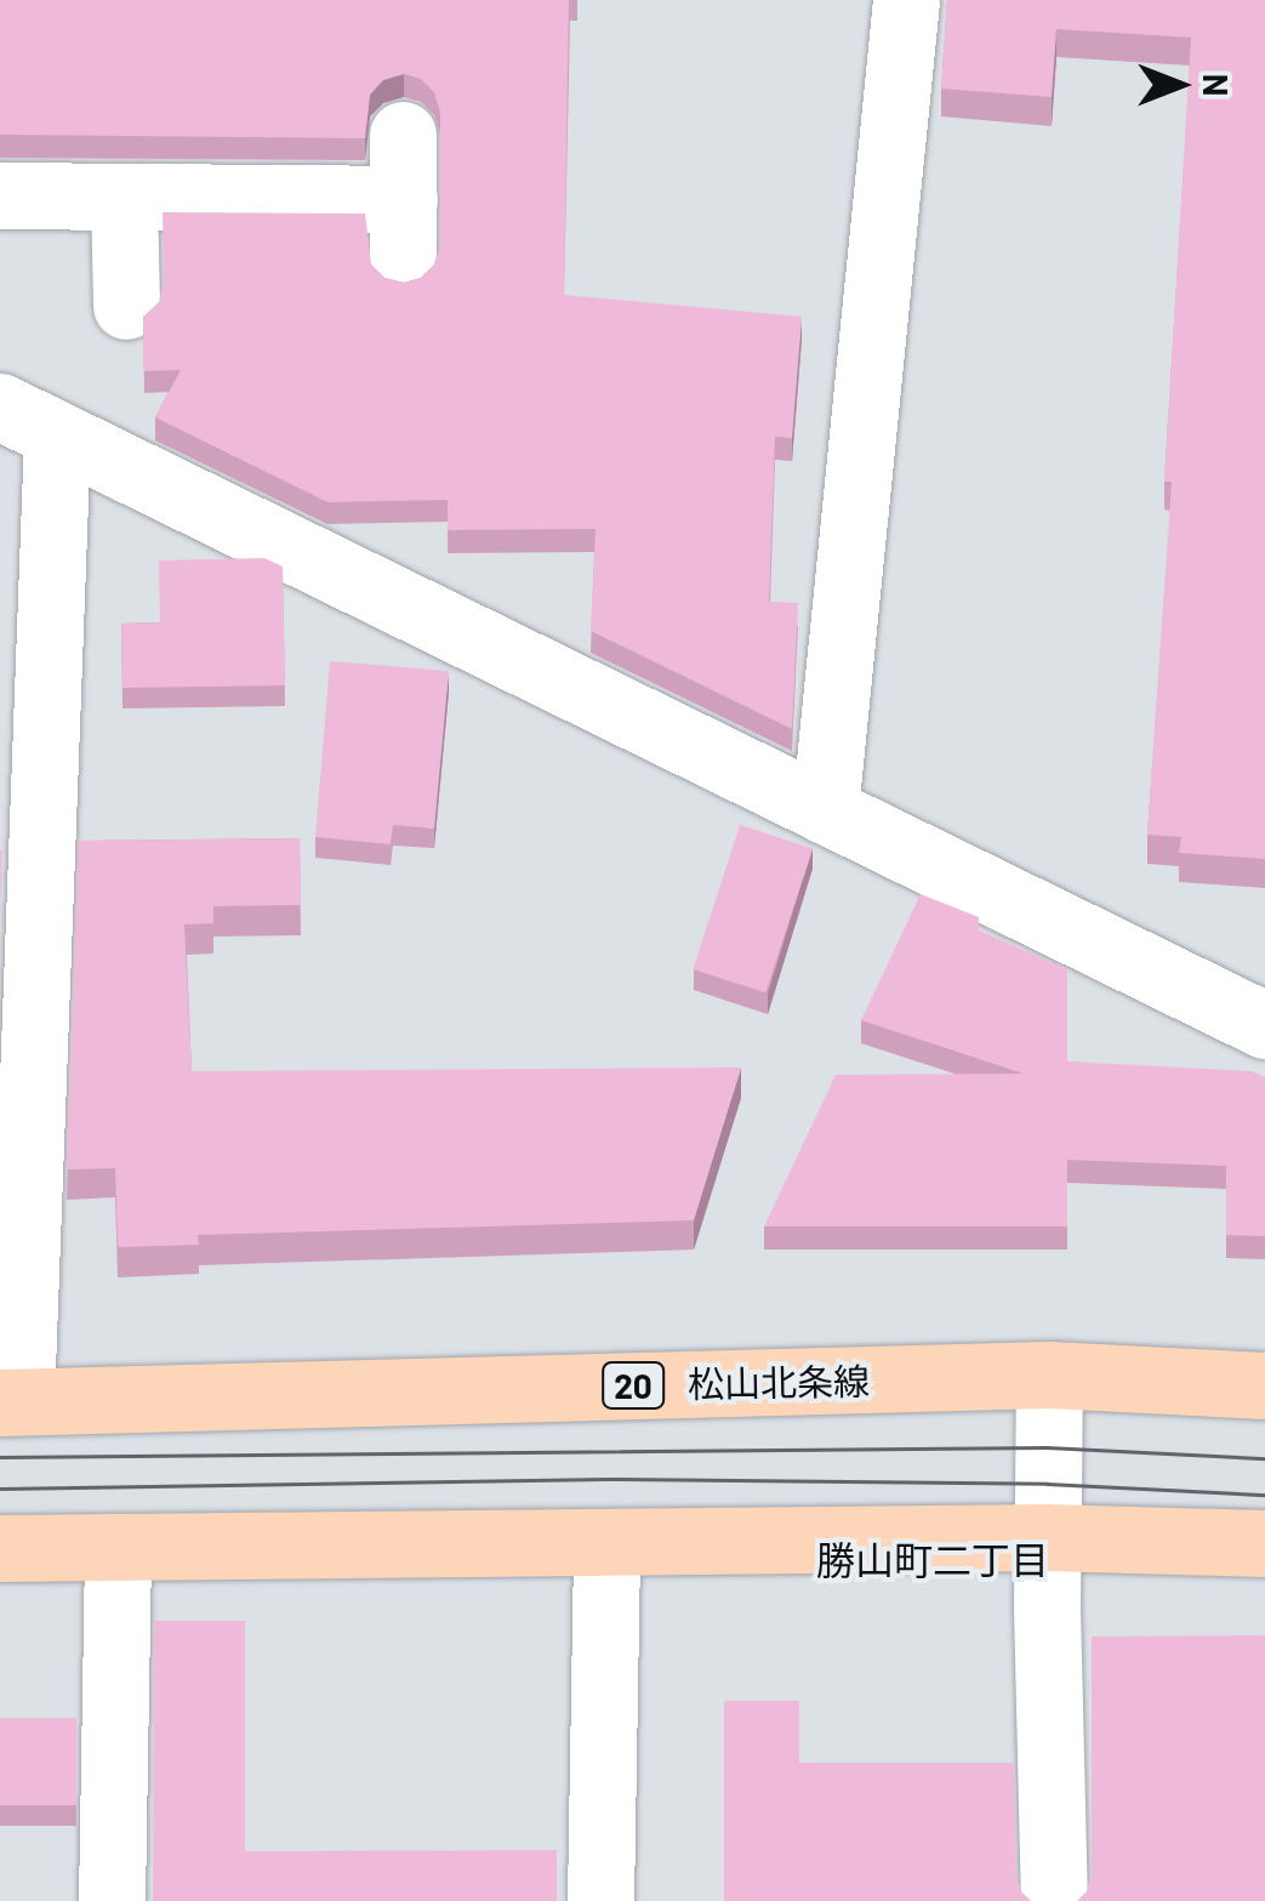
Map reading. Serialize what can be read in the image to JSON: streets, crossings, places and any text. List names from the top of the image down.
{
  "streets": {
    "main road": ["松山北条線", "20"]
  },
  "districts": ["勝山町二丁目"],
  "north": "right"
}
